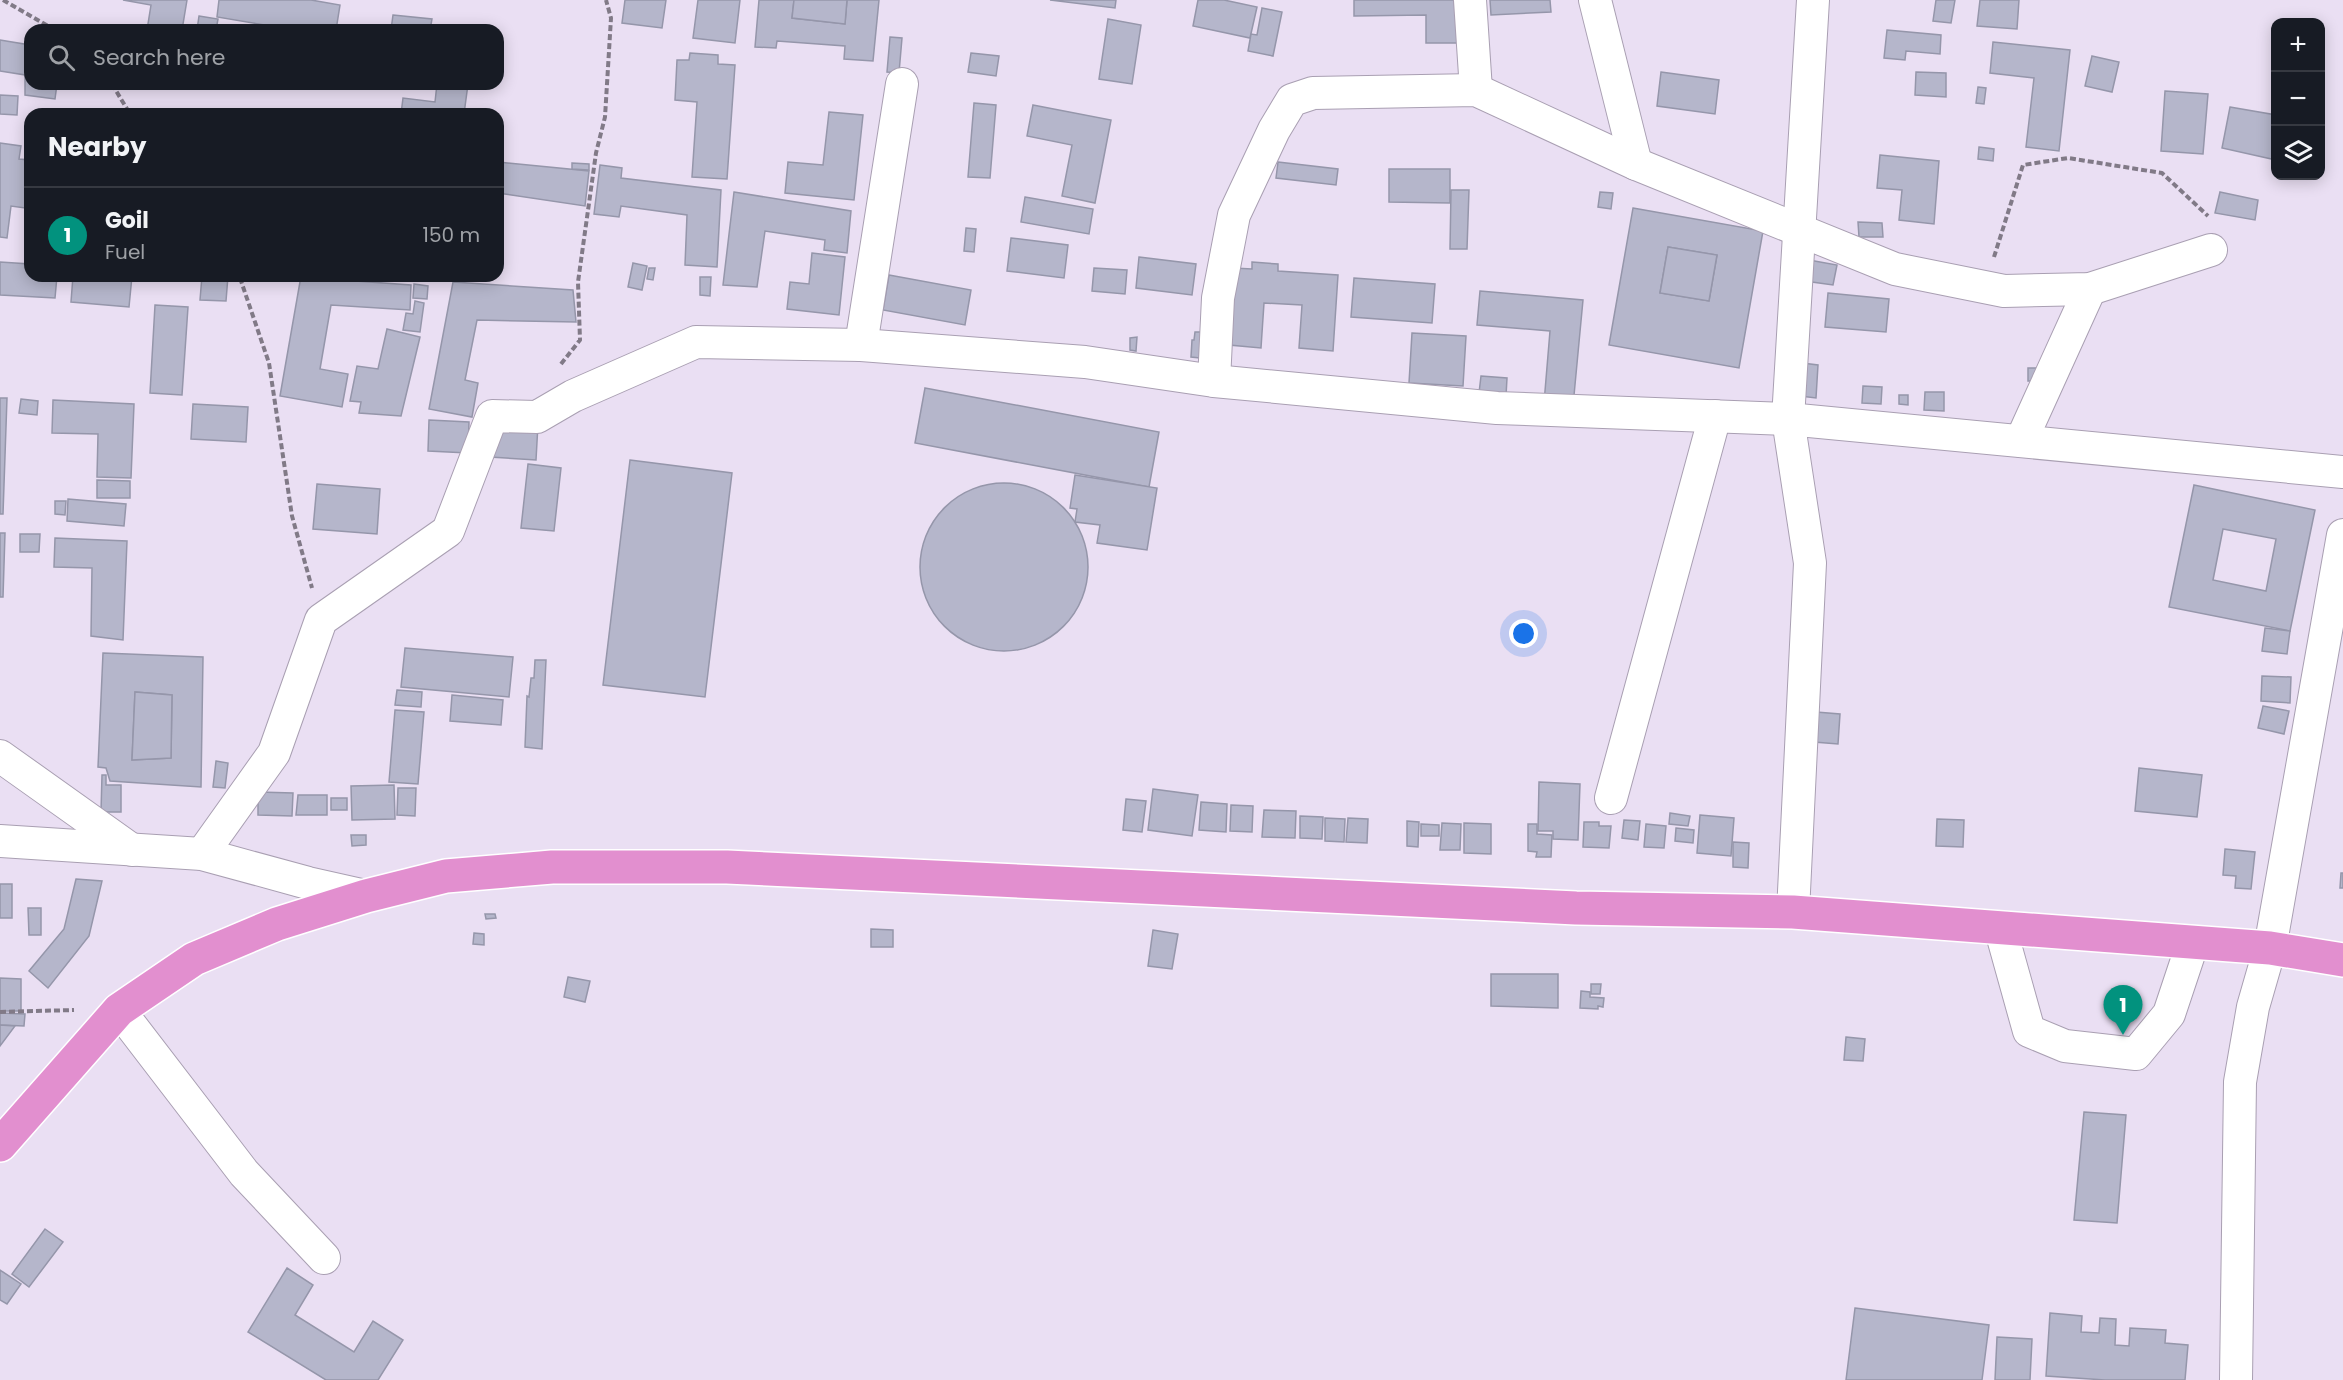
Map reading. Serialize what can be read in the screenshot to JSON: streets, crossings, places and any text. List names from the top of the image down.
{
  "page": {
    "map_buttons": ["+", "−"],
    "search": "Search here",
    "heading": "Nearby",
    "list": [
      {
        "mark": "1",
        "name": "Goil",
        "note": "Fuel",
        "value": "150 m"
      }
    ],
    "pins": "1"
  }
}
